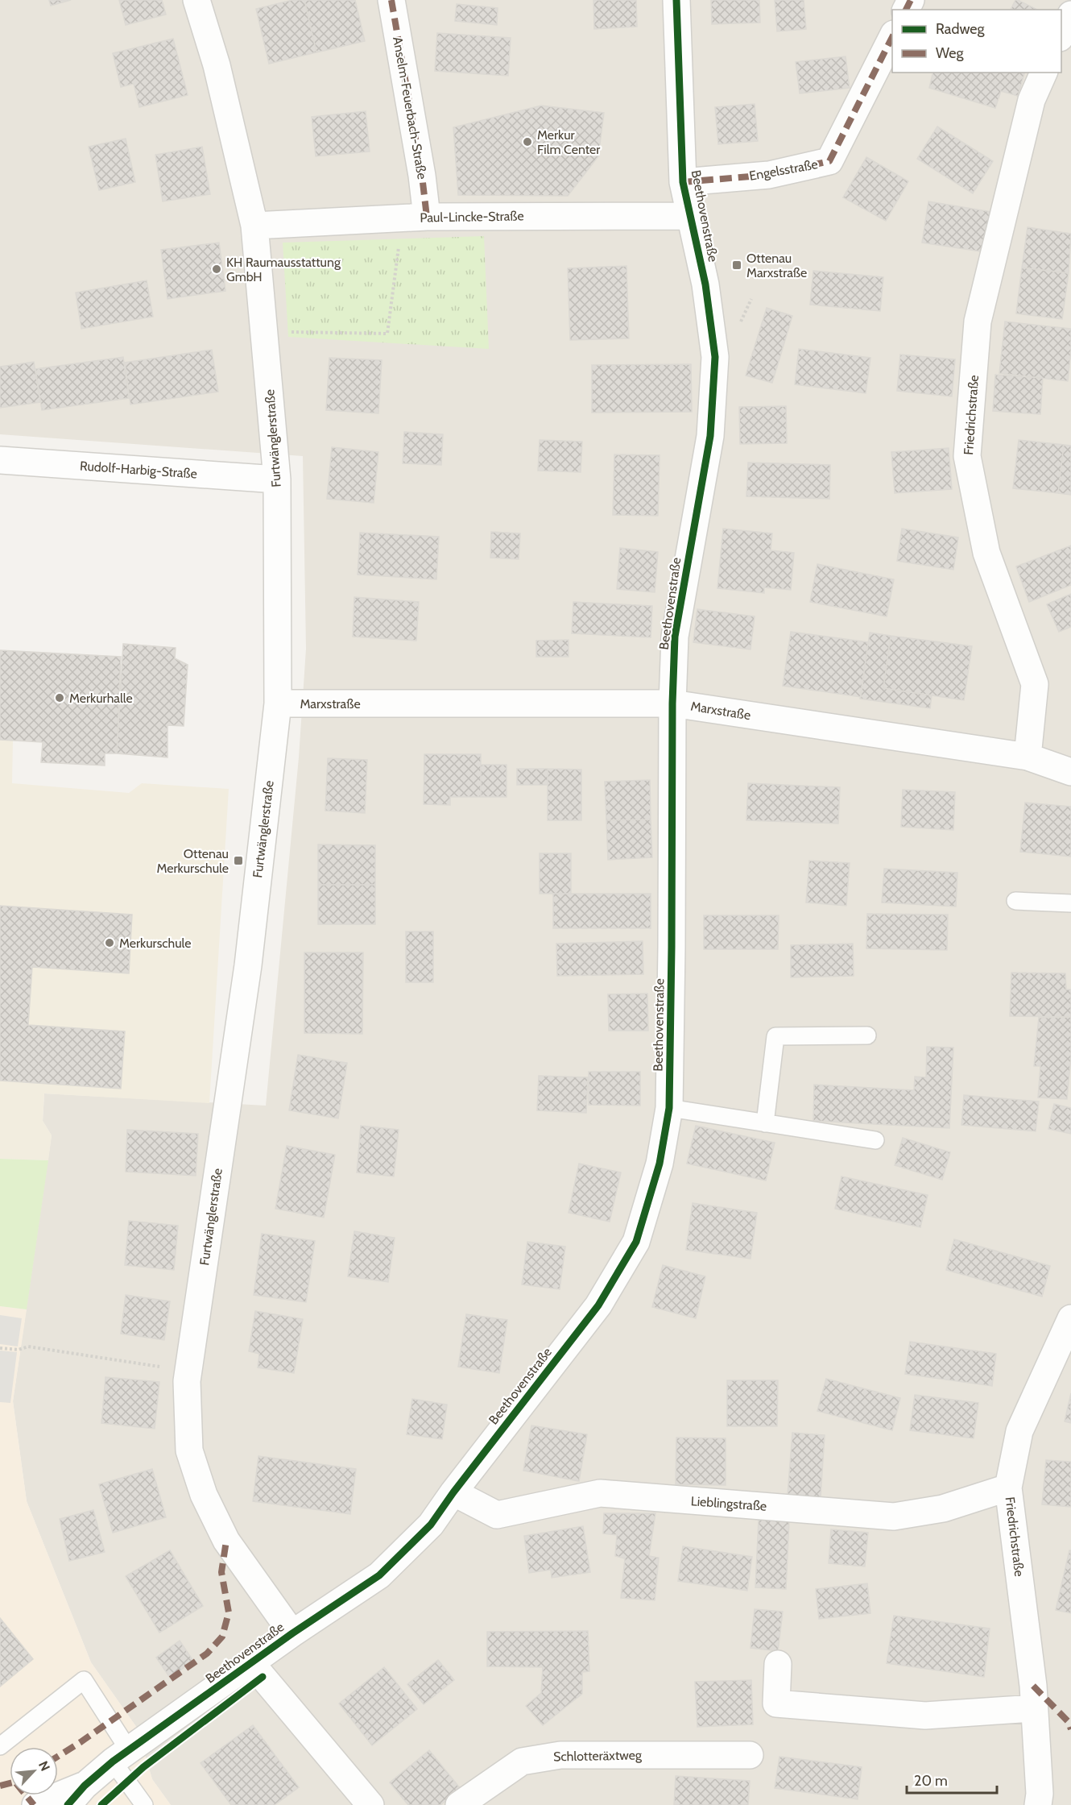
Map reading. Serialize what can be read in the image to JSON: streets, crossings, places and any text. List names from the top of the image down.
{
  "streets": {
    "street": [
      "Anselm-Feuerbach-Straße",
      "Engelsstraße",
      "Beethovenstraße",
      "Paul-Lincke-Straße",
      "Friedrichstraße",
      "Furtwänglerstraße",
      "Rudolf-Harbig-Straße",
      "Marxstraße",
      "Lieblingstraße",
      "Schlotteräxtweg"
    ]
  },
  "crossings": [
    ["Anselm-Feuerbach-Straße", "Paul-Lincke-Straße"],
    ["Engelsstraße", "Beethovenstraße"],
    ["Beethovenstraße", "Paul-Lincke-Straße"],
    ["Beethovenstraße", "Furtwänglerstraße"],
    ["Beethovenstraße", "Marxstraße"],
    ["Beethovenstraße", "Lieblingstraße"],
    ["Paul-Lincke-Straße", "Furtwänglerstraße"],
    ["Friedrichstraße", "Marxstraße"],
    ["Friedrichstraße", "Lieblingstraße"],
    ["Furtwänglerstraße", "Rudolf-Harbig-Straße"],
    ["Furtwänglerstraße", "Marxstraße"]
  ],
  "places": {
    "other": [
      "Merkur Film Center",
      "KH Raumausstattung GmbH",
      "Merkurhalle",
      "Merkurschule"
    ],
    "transit": ["Ottenau Marxstraße", "Ottenau Merkurschule"]
  },
  "legend": ["Radweg", "Weg"],
  "scale_bar": "20 m",
  "north": "top right"
}
